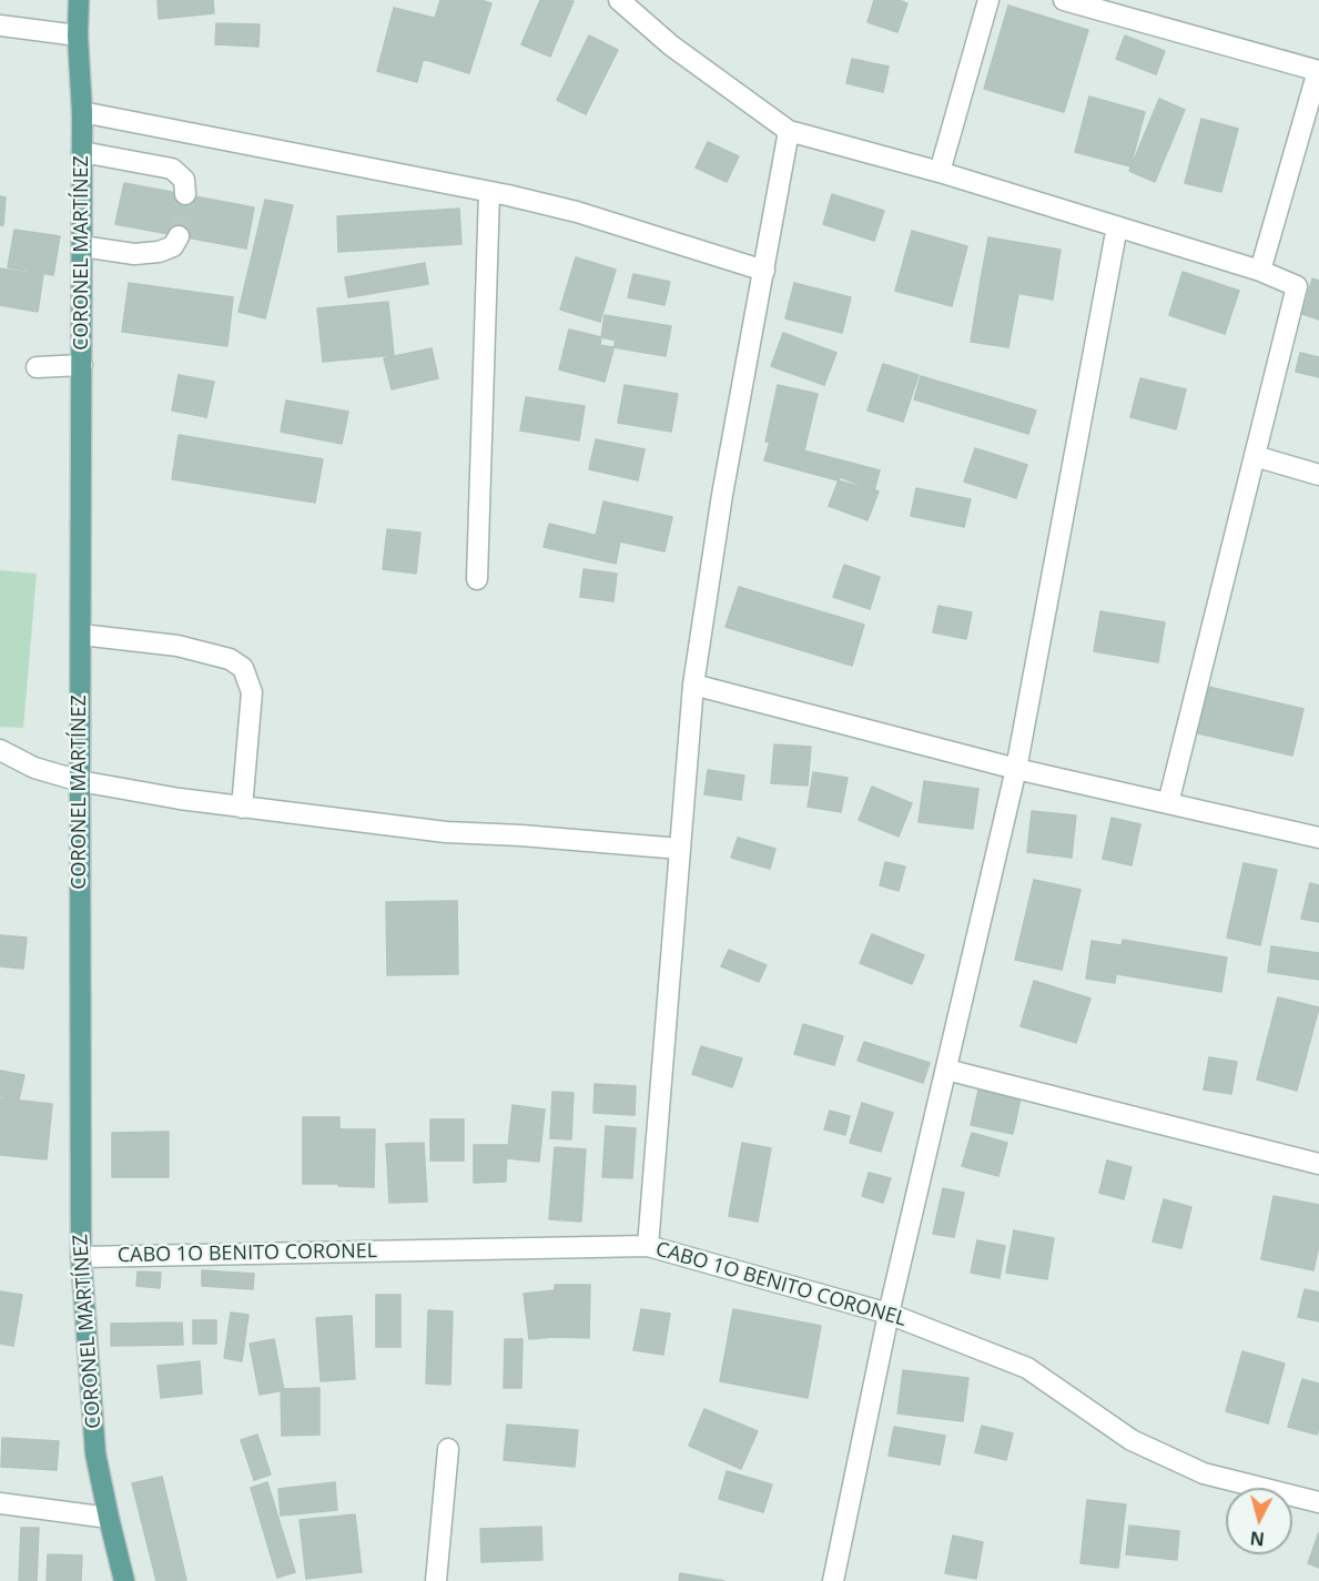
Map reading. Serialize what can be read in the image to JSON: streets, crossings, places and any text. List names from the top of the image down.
{
  "streets": {
    "main road": ["CORONEL MARTÍNEZ"],
    "street": ["CABO 1O BENITO CORONEL"]
  },
  "crossings": [
    ["CORONEL MARTÍNEZ", "CABO 1O BENITO CORONEL"]
  ],
  "north": "bottom"
}
